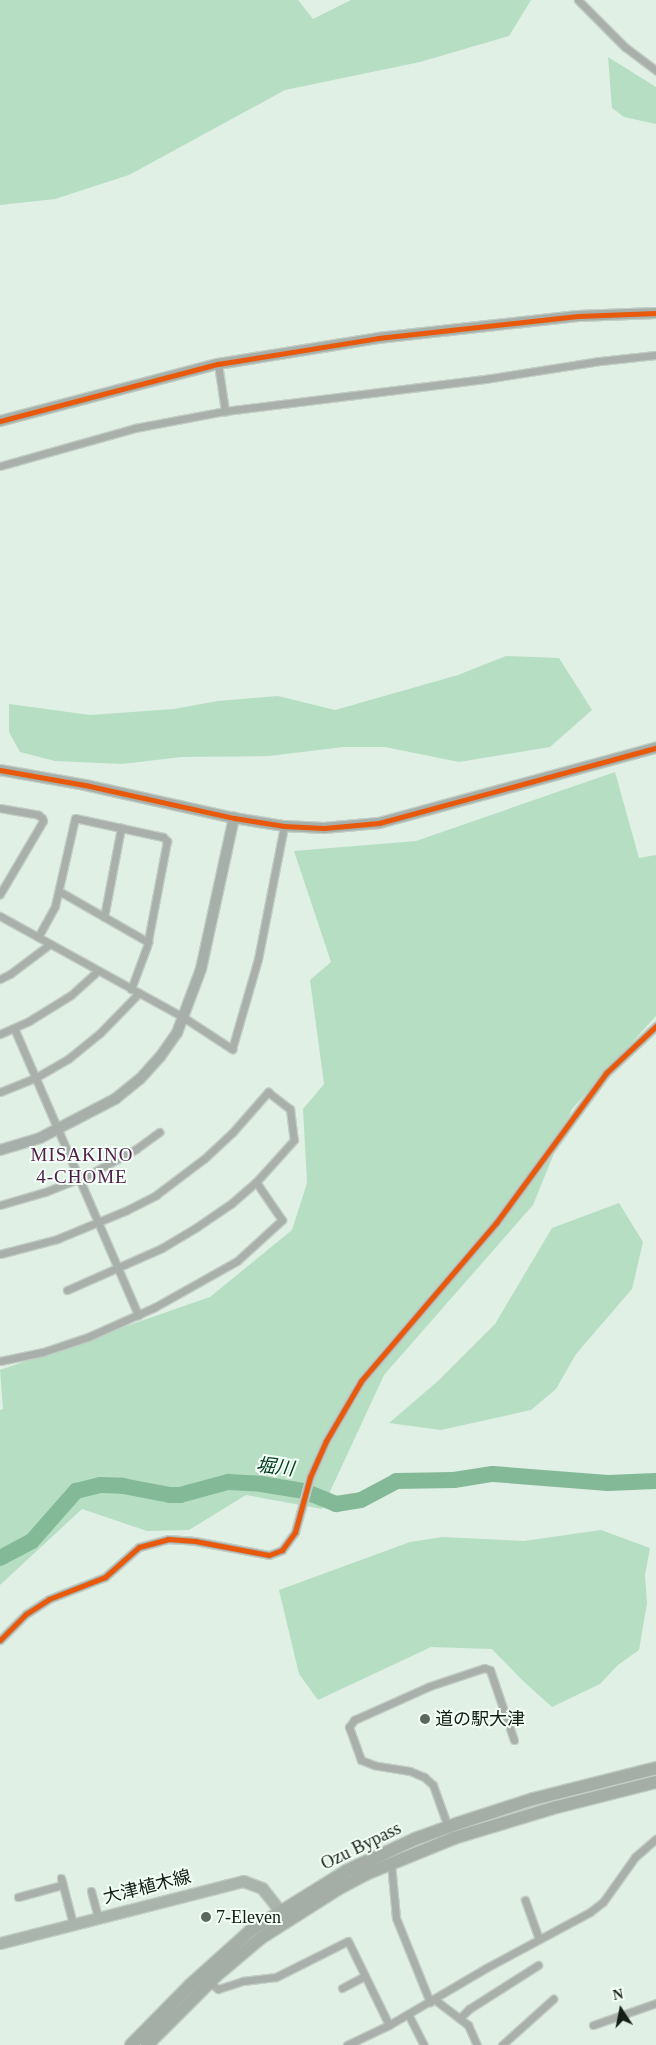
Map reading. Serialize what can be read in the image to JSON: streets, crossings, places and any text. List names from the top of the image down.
{
  "streets": {
    "highway": ["Ozu Bypass"],
    "main road": ["大津植木線"]
  },
  "crossings": [
    ["Ozu Bypass", "大津植木線"]
  ],
  "districts": ["MISAKINO 4-CHOME"],
  "water": ["堀川"],
  "places": ["道の駅大津", "7-Eleven"],
  "north": "top"
}
